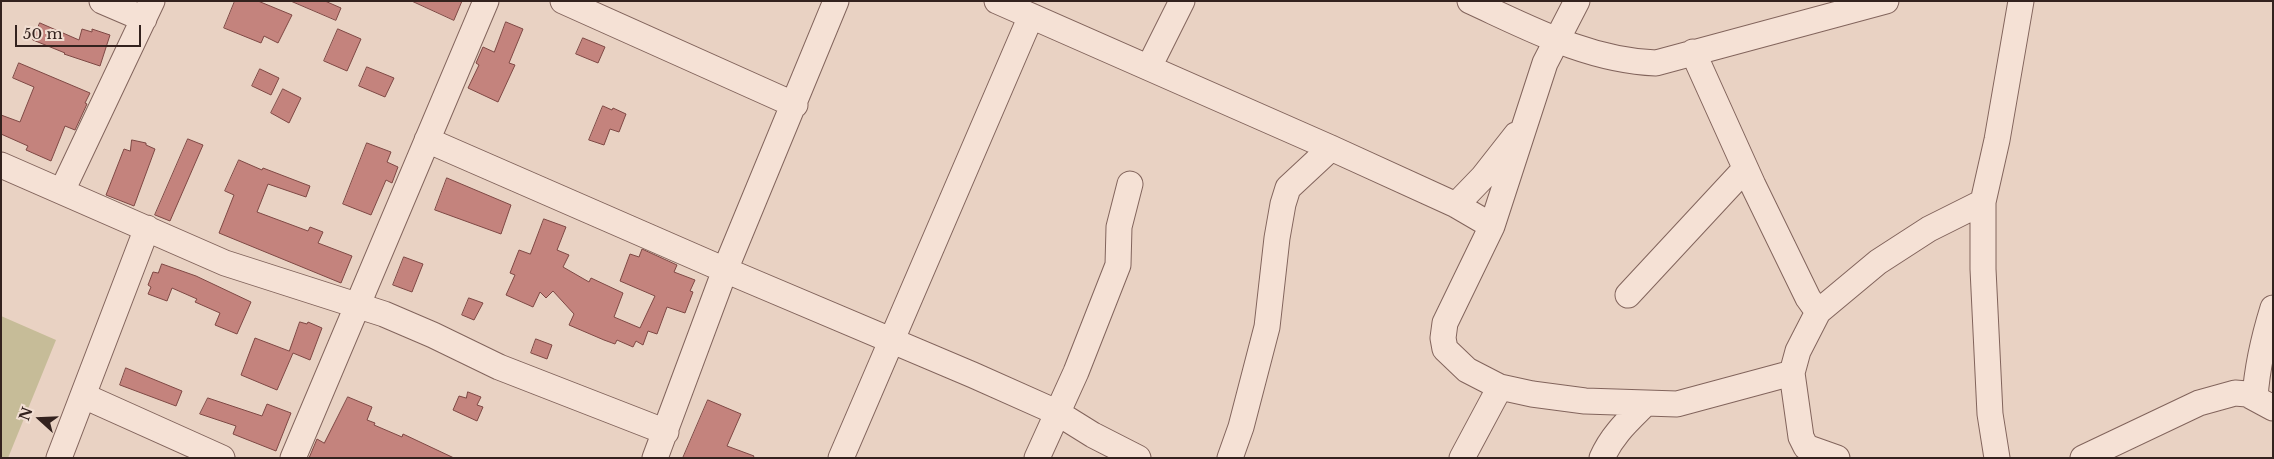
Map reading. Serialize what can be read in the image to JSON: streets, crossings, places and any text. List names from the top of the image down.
{
  "scale_bar": "50 m",
  "north": "left"
}
